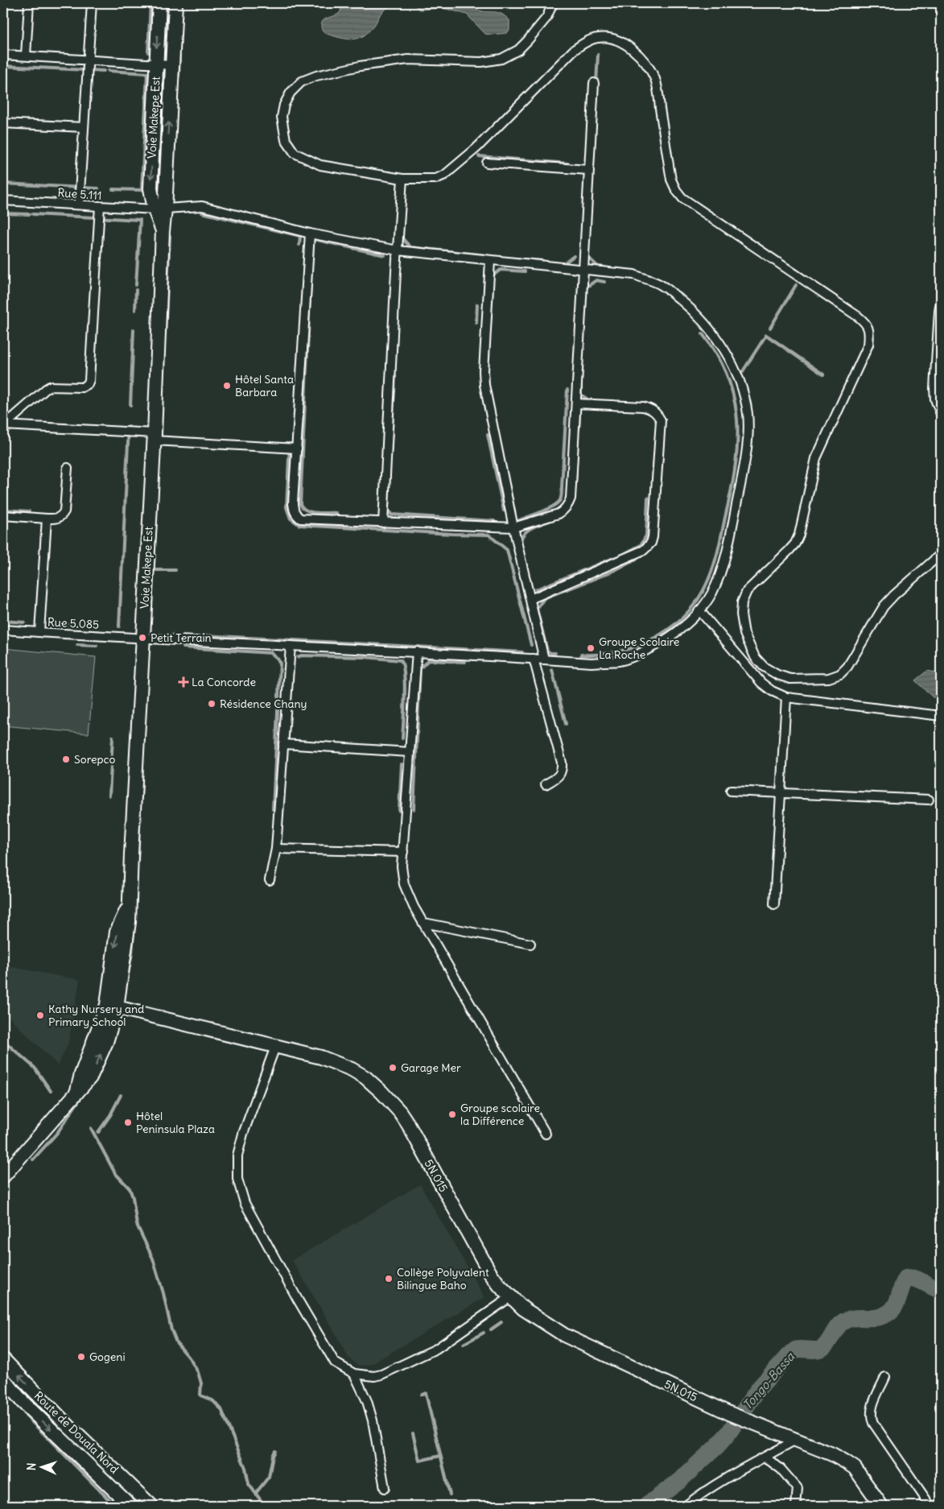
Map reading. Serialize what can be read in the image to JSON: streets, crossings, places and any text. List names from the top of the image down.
{
  "streets": {
    "main road": ["Voie Makepe Est", "5N.015", "Route de Douala Nord"],
    "street": ["Rue 5.111", "Rue 5.085"]
  },
  "crossings": [
    ["Voie Makepe Est", "Rue 5.111"],
    ["Voie Makepe Est", "Rue 5.085"],
    ["Voie Makepe Est", "5N.015"],
    ["Rue 5.111", "Rue 5.085"]
  ],
  "water": ["Tongo-Bassa"],
  "places": {
    "other": [
      "Hôtel Santa Barbara",
      "Petit Terrain",
      "Groupe Scolaire La Roche",
      "Résidence Chany",
      "Sorepco",
      "Kathy Nursery and Primary School",
      "Garage Mer",
      "Groupe scolaire la Différence",
      "Hôtel Peninsula Plaza",
      "Collège Polyvalent Bilingue Baho",
      "Gogeni"
    ],
    "health": ["La Concorde"]
  },
  "north": "left"
}
